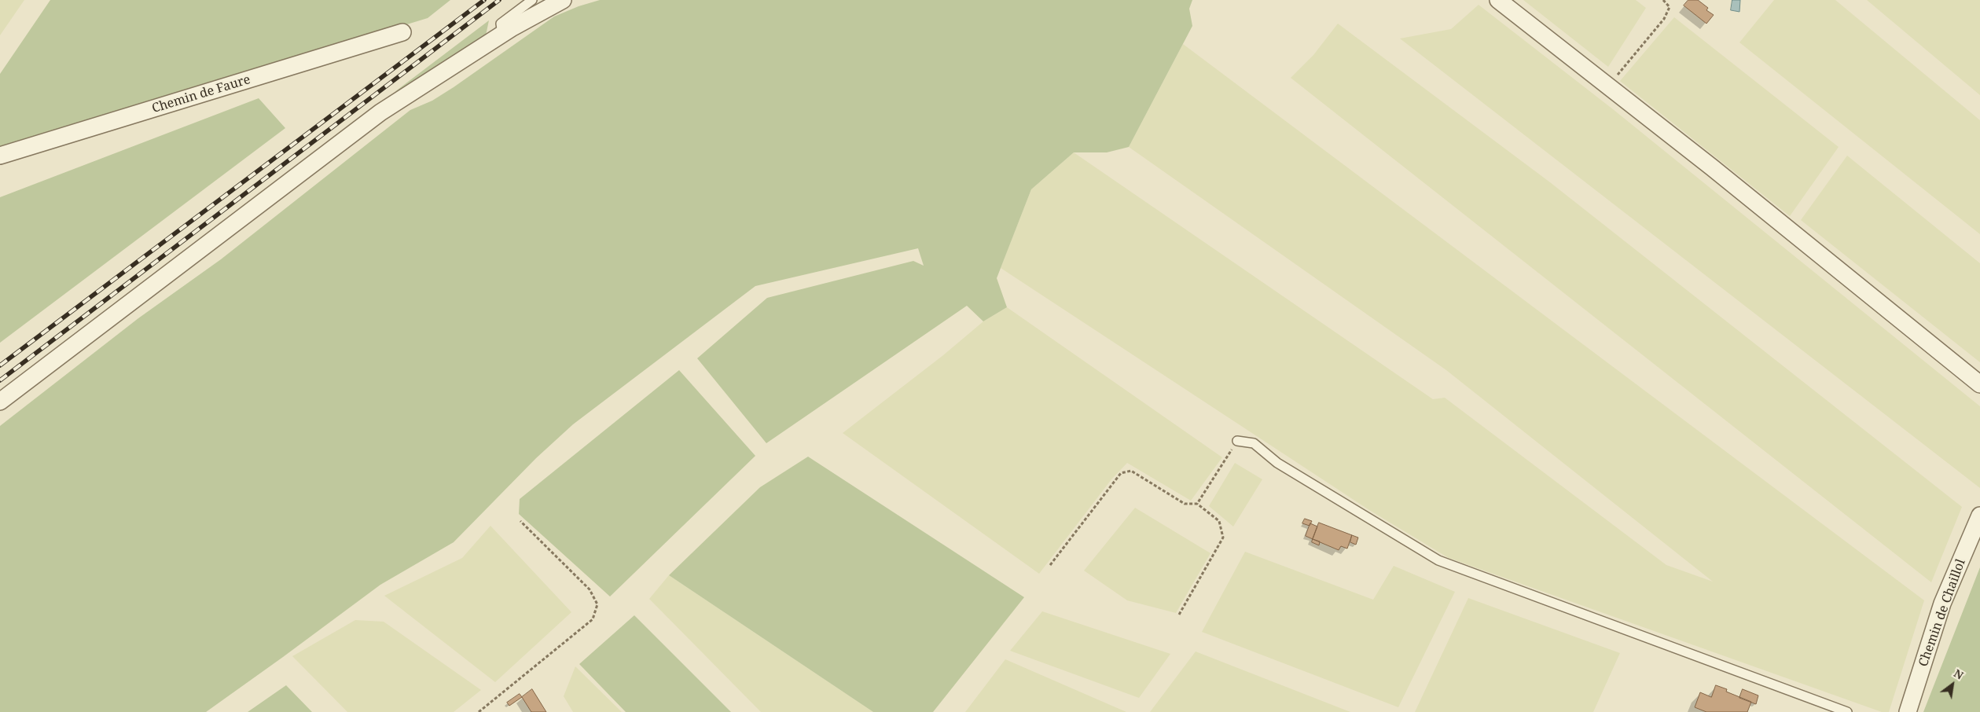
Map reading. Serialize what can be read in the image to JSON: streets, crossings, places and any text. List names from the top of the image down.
{
  "streets": {
    "street": ["Chemin de Faure", "Chemin de Chaillol"]
  },
  "north": "top right"
}
